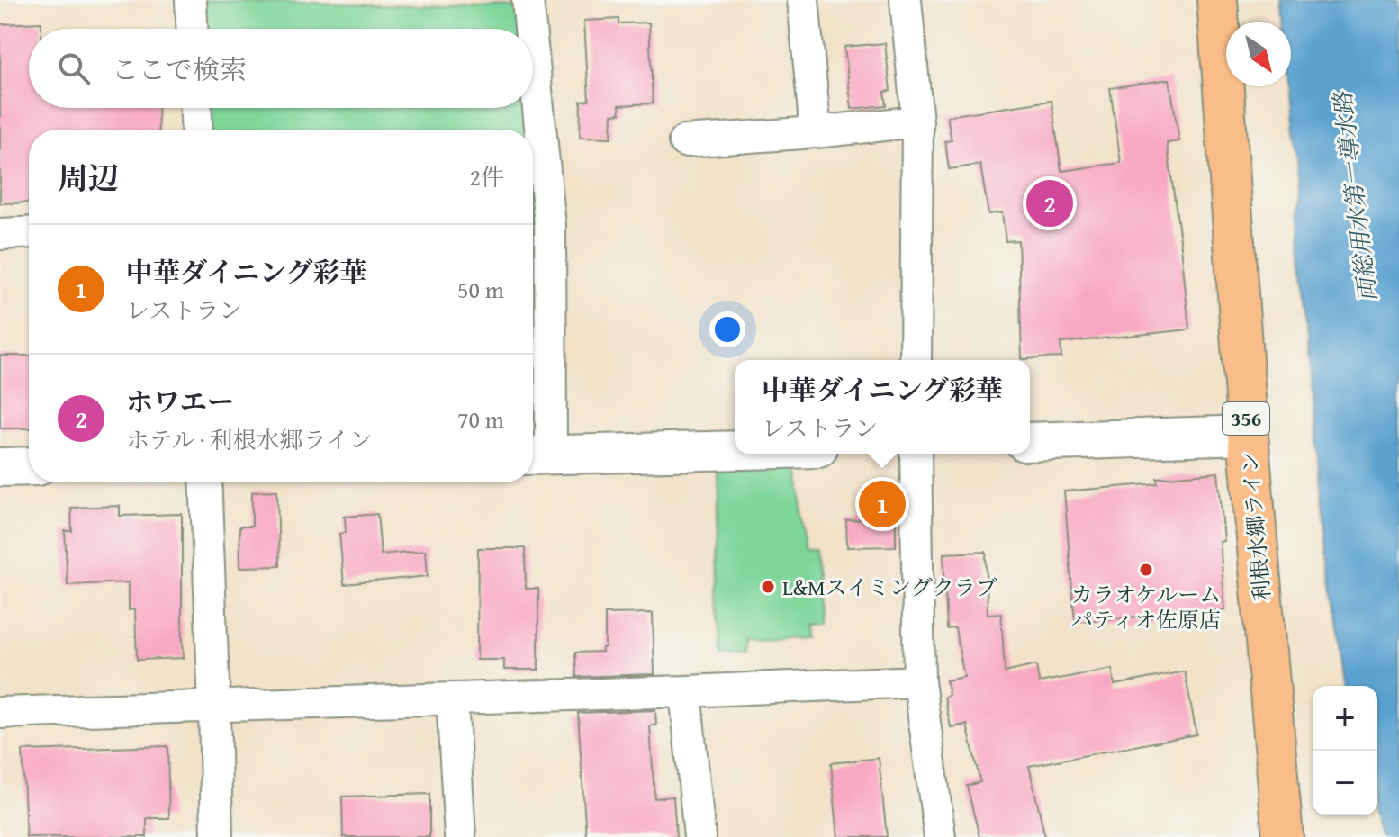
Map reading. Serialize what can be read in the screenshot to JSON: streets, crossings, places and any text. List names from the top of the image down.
{
  "streets": {
    "highway": ["356", "利根水郷ライン"]
  },
  "water": ["両総用水第一導水路"],
  "places": ["カラオケルーム パティオ佐原店", "L&Mスイミングクラブ"],
  "north": "bottom right",
  "page": {
    "search": "ここで検索",
    "heading": ["周辺", "2件"],
    "pins": ["2", "1"],
    "list": [
      {
        "mark": "1",
        "name": "中華ダイニング彩華",
        "note": "レストラン",
        "value": "50 m"
      },
      {
        "mark": "2",
        "name": "ホワエー",
        "note": "ホテル · 利根水郷ライン",
        "value": "70 m"
      }
    ],
    "popup": ["中華ダイニング彩華", "レストラン"],
    "map_buttons": ["+", "−"]
  }
}
